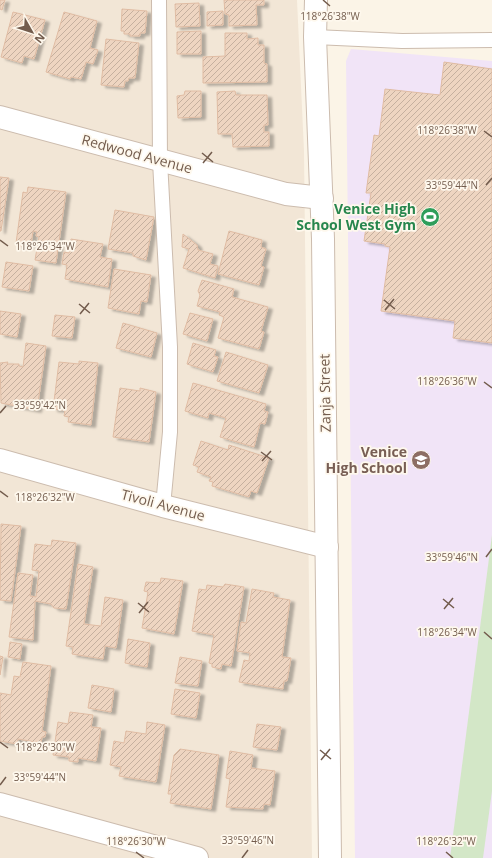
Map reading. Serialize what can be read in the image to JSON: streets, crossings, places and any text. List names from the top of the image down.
{
  "streets": {
    "street": ["Redwood Avenue", "Zanja Street", "Tivoli Avenue"]
  },
  "crossings": [
    ["Redwood Avenue", "Zanja Street"],
    ["Zanja Street", "Tivoli Avenue"]
  ],
  "places": {
    "sports": ["Venice High School West Gym"],
    "school or university": ["Venice High School"]
  },
  "north": "bottom right",
  "coordinates": [
    "118°26'38\"W",
    "33°59'44\"N",
    "118°26'34\"W",
    "118°26'36\"W",
    "33°59'42\"N",
    "118°26'32\"W",
    "33°59'46\"N",
    "118°26'30\"W"
  ]
}
